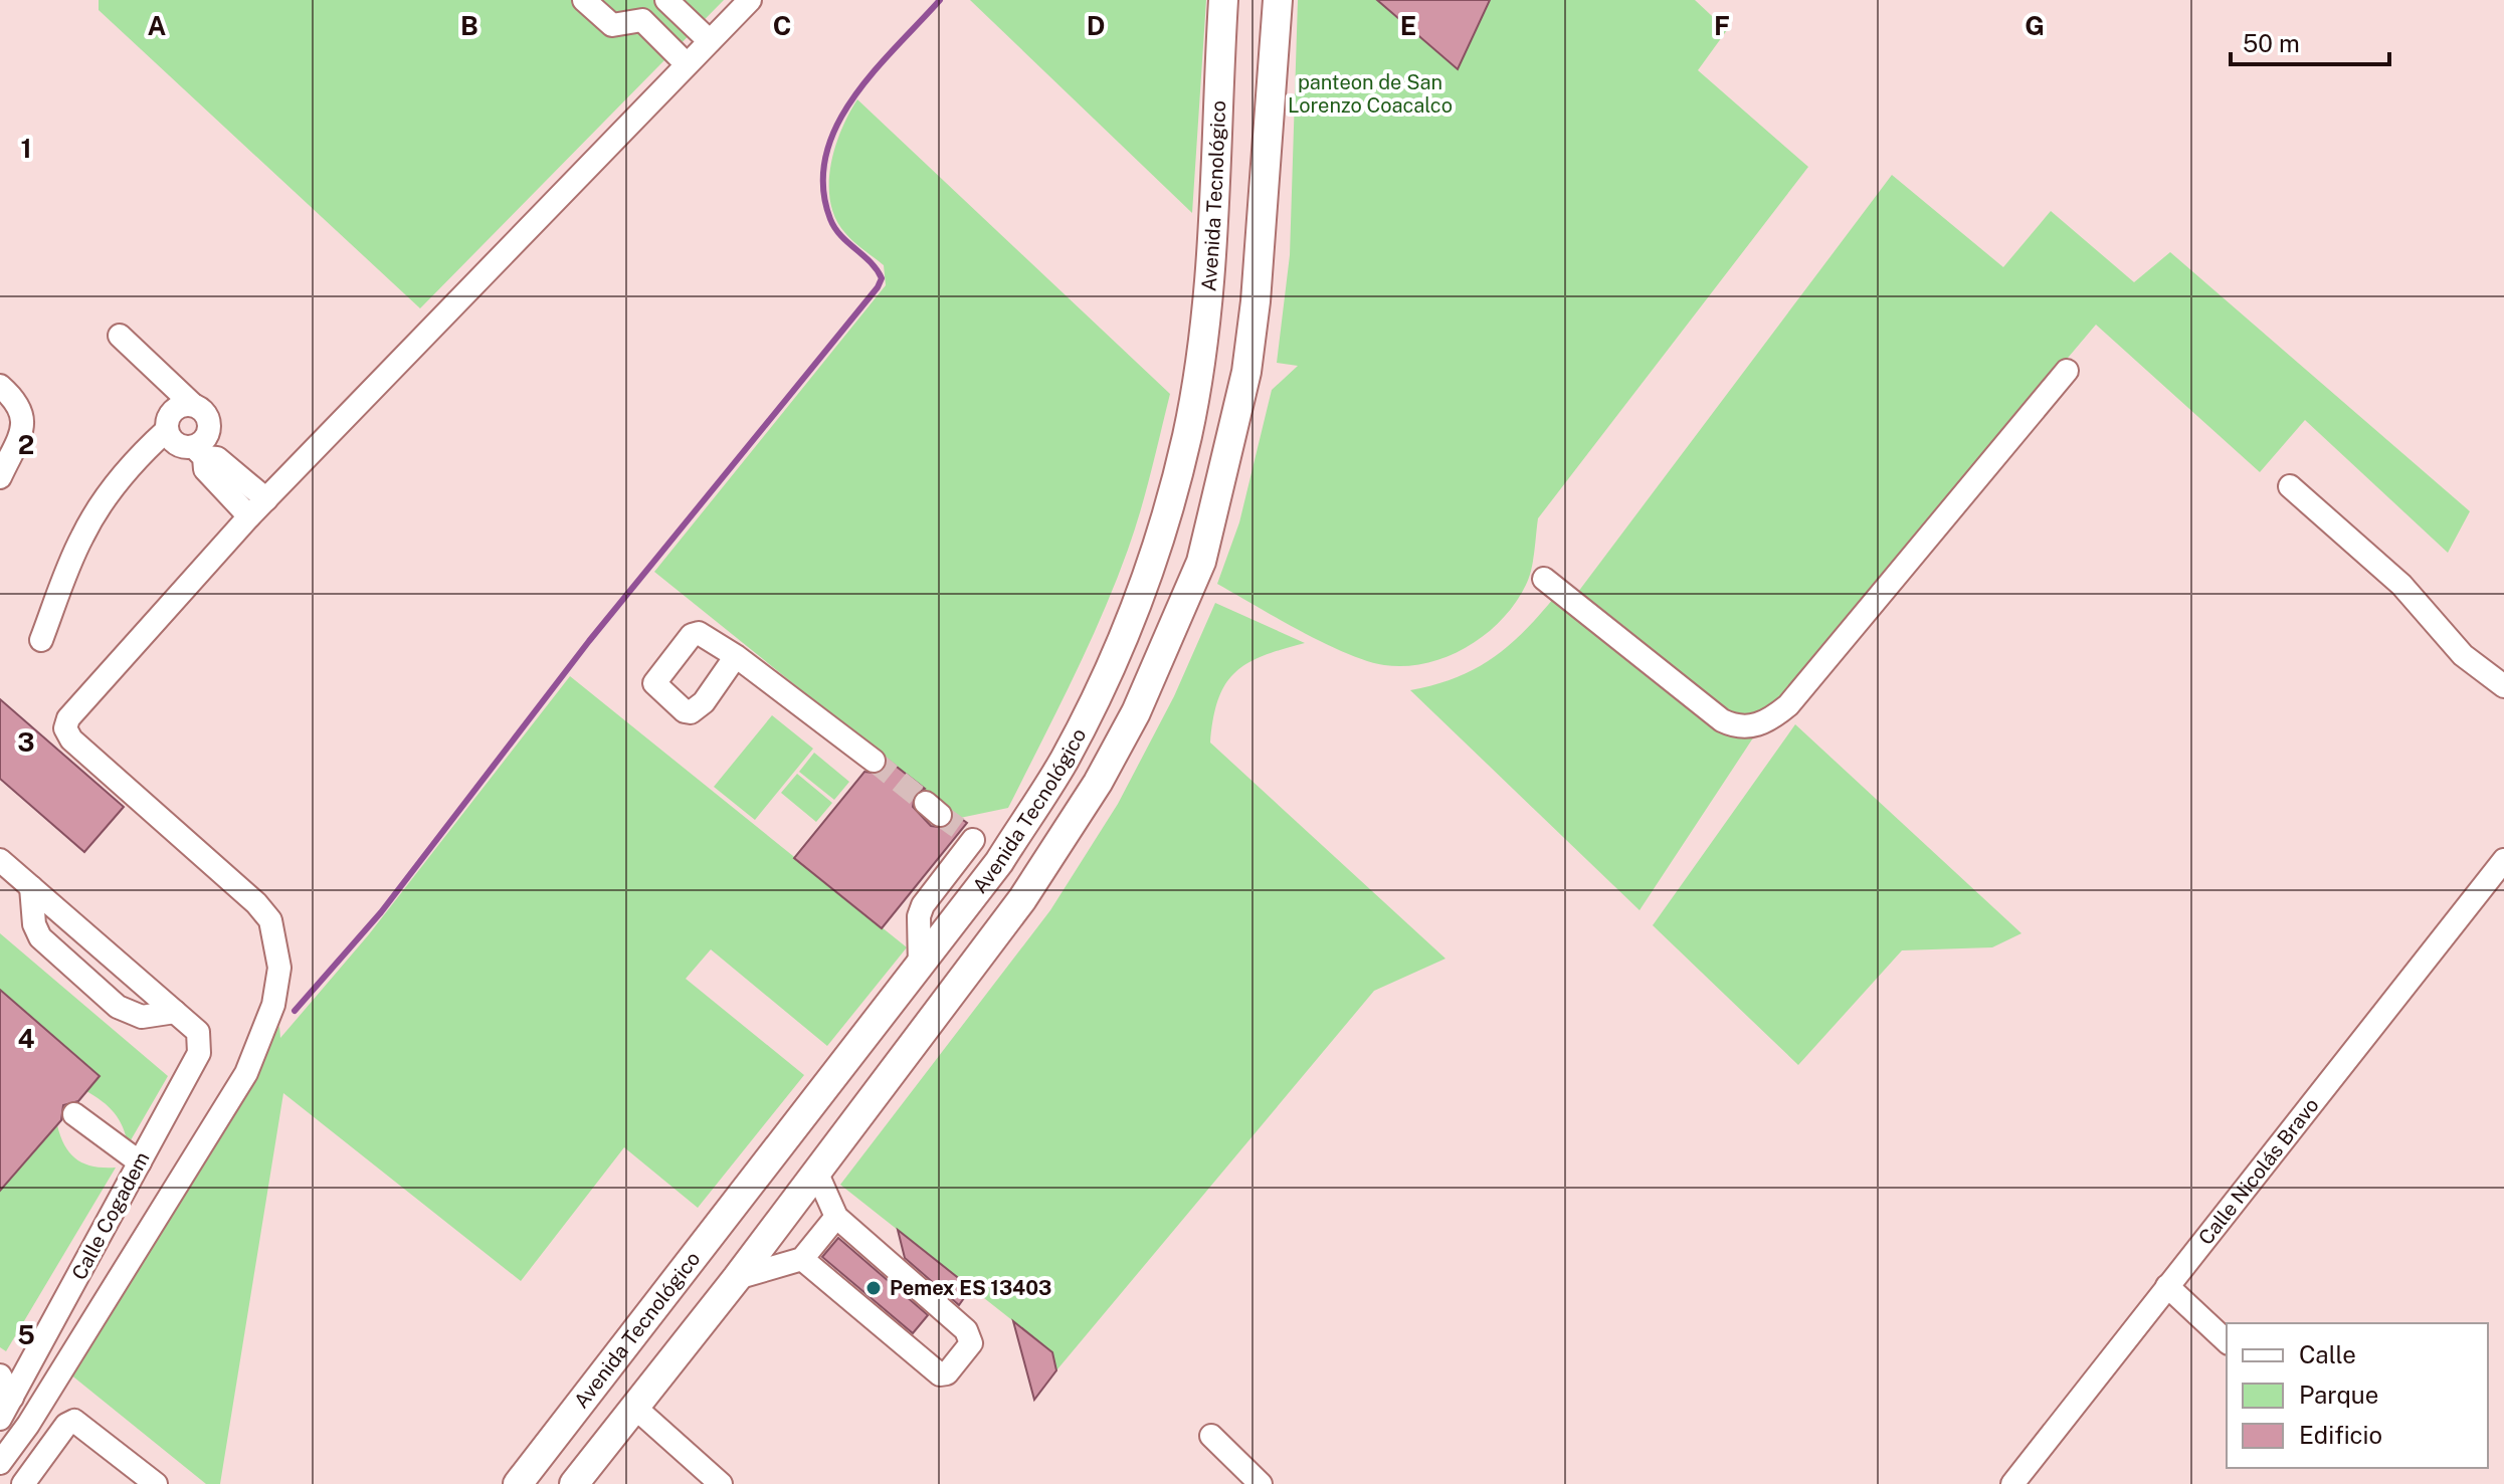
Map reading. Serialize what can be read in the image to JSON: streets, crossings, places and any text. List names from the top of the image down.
{
  "streets": {
    "main road": ["Avenida Tecnológico"],
    "street": ["Calle Nicolás Bravo", "Calle Cogadem"]
  },
  "parks": ["panteon de San Lorenzo Coacalco"],
  "places": ["Pemex ES 13403"],
  "legend": ["Calle", "Parque", "Edificio"],
  "scale_bar": "50 m",
  "grid": {
    "columns": [
      "A",
      "B",
      "C",
      "D",
      "E",
      "F",
      "G"
    ],
    "rows": [
      "1",
      "2",
      "3",
      "4",
      "5"
    ]
  }
}
